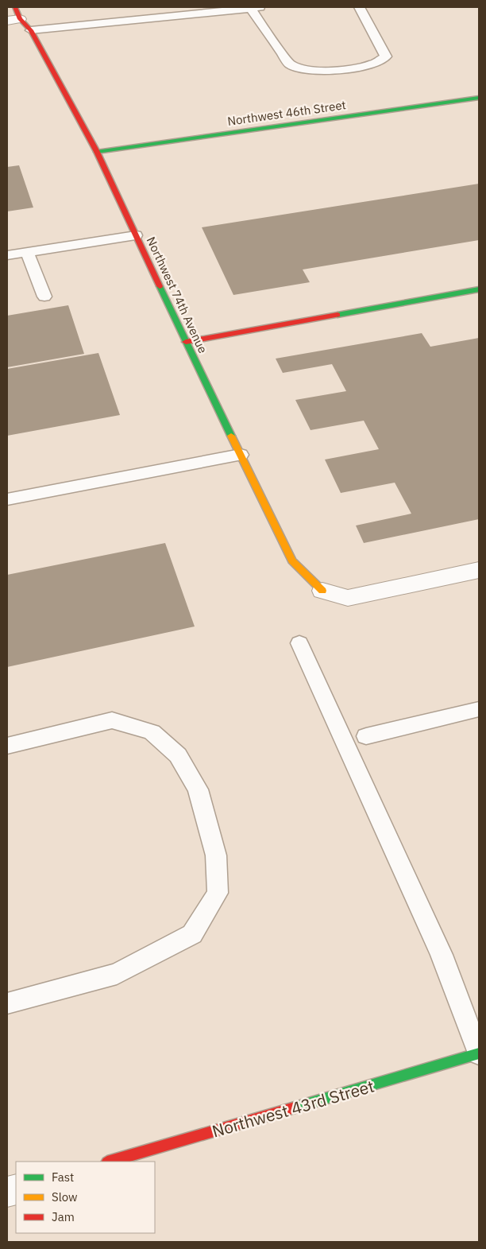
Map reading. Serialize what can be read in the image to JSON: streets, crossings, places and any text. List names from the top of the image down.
{
  "streets": {
    "street": ["Northwest 46th Street", "Northwest 74th Avenue", "Northwest 43rd Street"]
  },
  "crossings": [
    ["Northwest 46th Street", "Northwest 74th Avenue"]
  ],
  "legend": ["Fast", "Slow", "Jam"]
}
